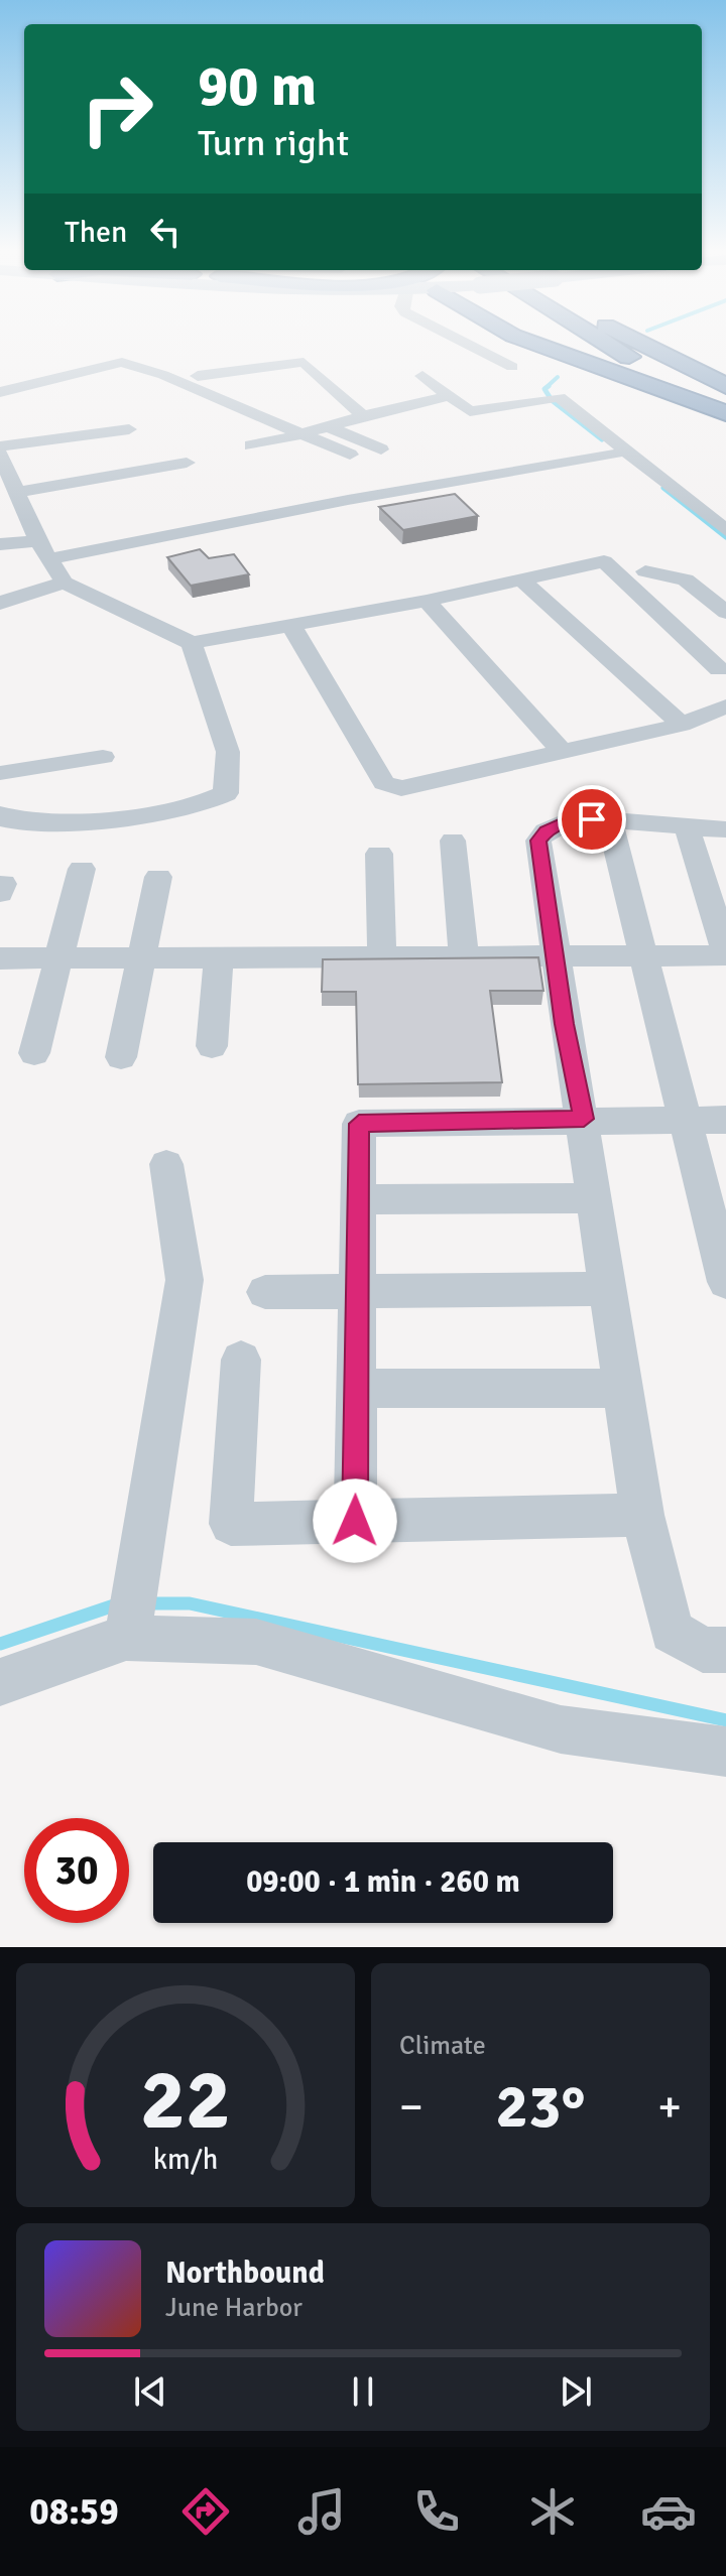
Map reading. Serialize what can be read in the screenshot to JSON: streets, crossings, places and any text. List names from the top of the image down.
{
  "page": {
    "turn": ["90 m", "Turn right"],
    "then": "Then",
    "limit": "30",
    "trip": "09:00 · 1 min · 260 m",
    "tile": "Climate",
    "heat": ["−", "23°", "+"],
    "song": ["Northbound", "June Harbor"],
    "tabs": "08:59",
    "gauge": ["22", "km/h"]
  }
}
